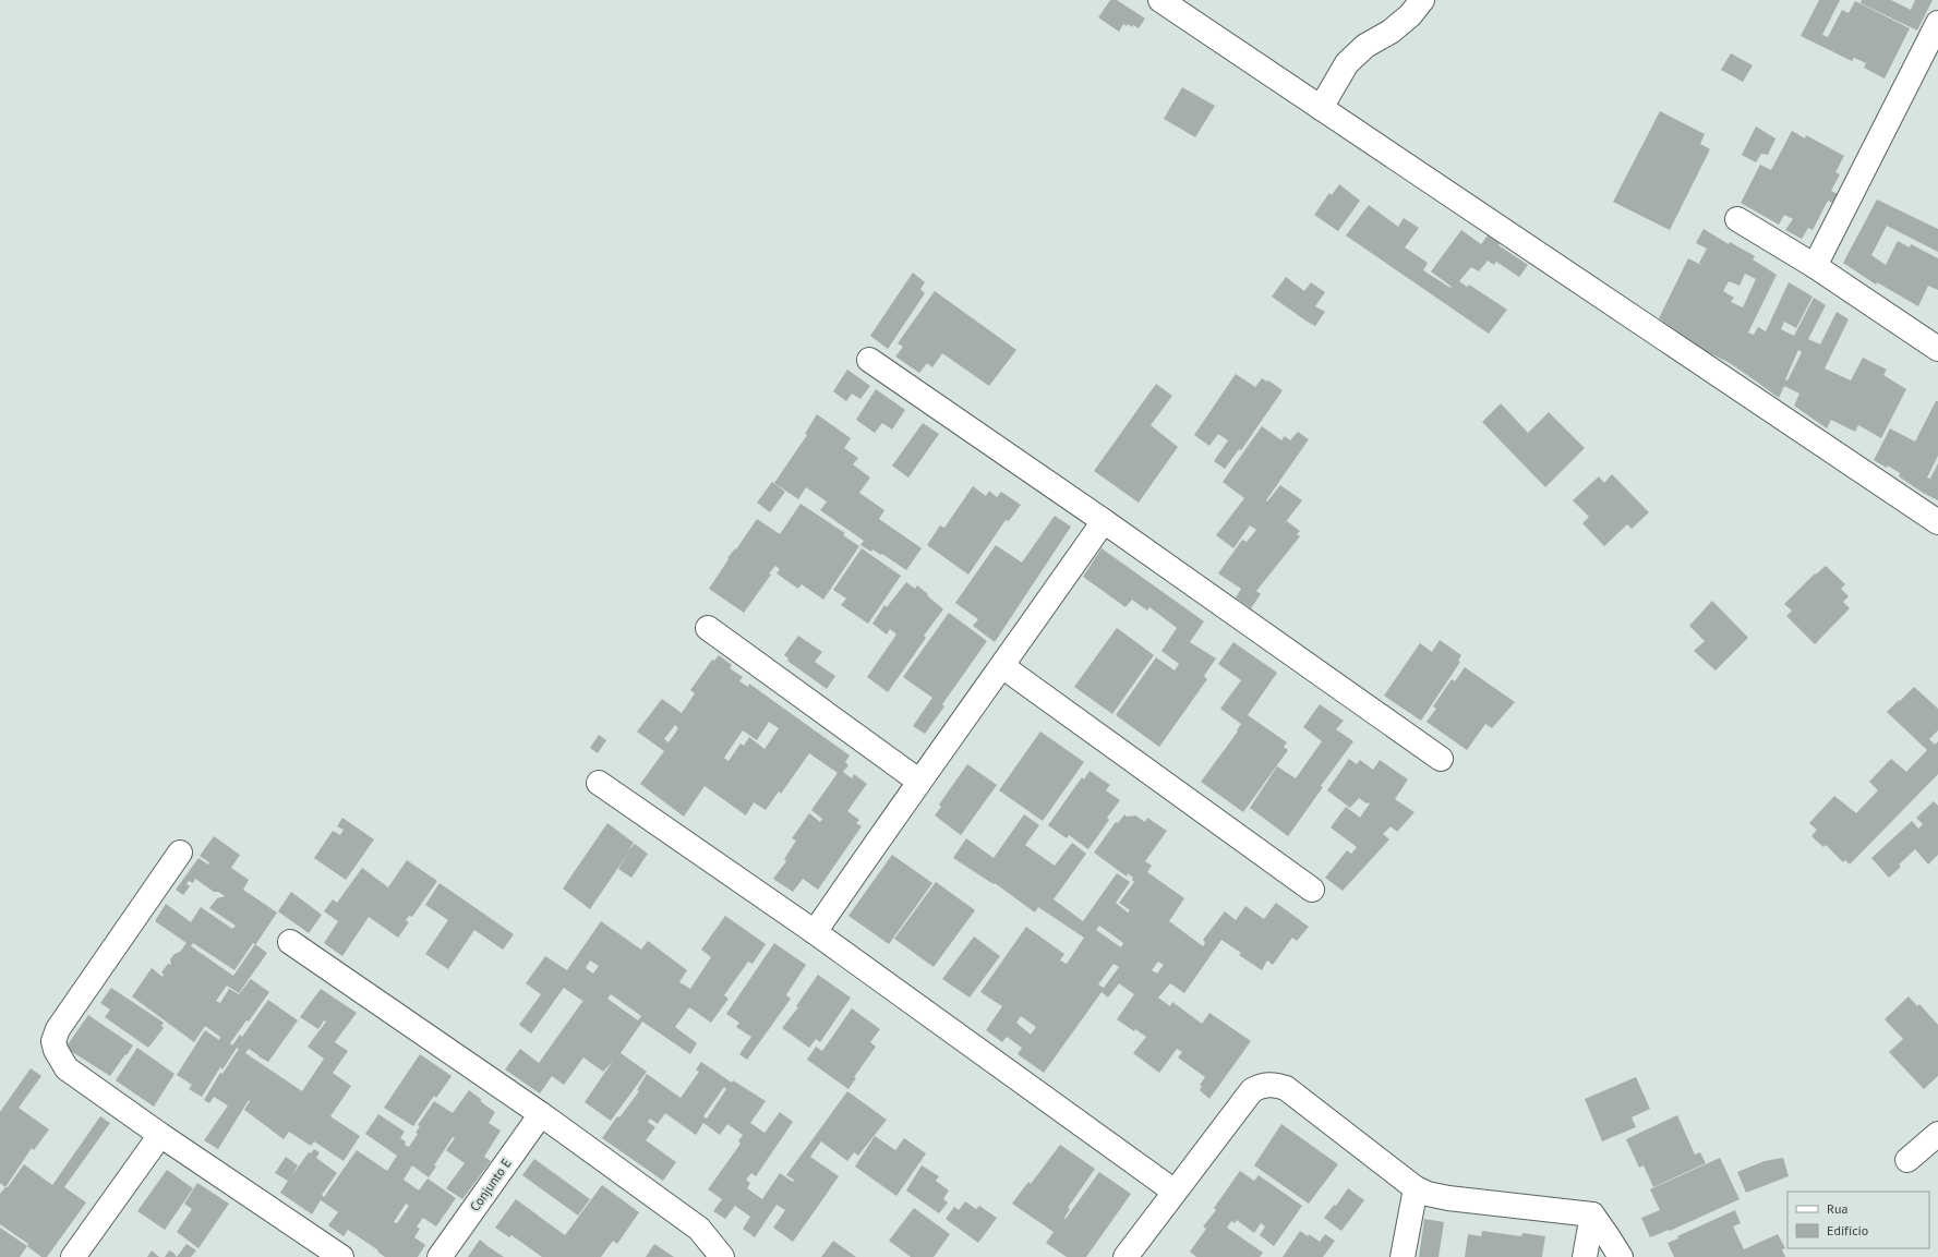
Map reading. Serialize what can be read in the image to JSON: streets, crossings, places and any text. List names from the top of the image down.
{
  "streets": {
    "street": ["Conjunto E"]
  },
  "legend": ["Rua", "Edifício"]
}
